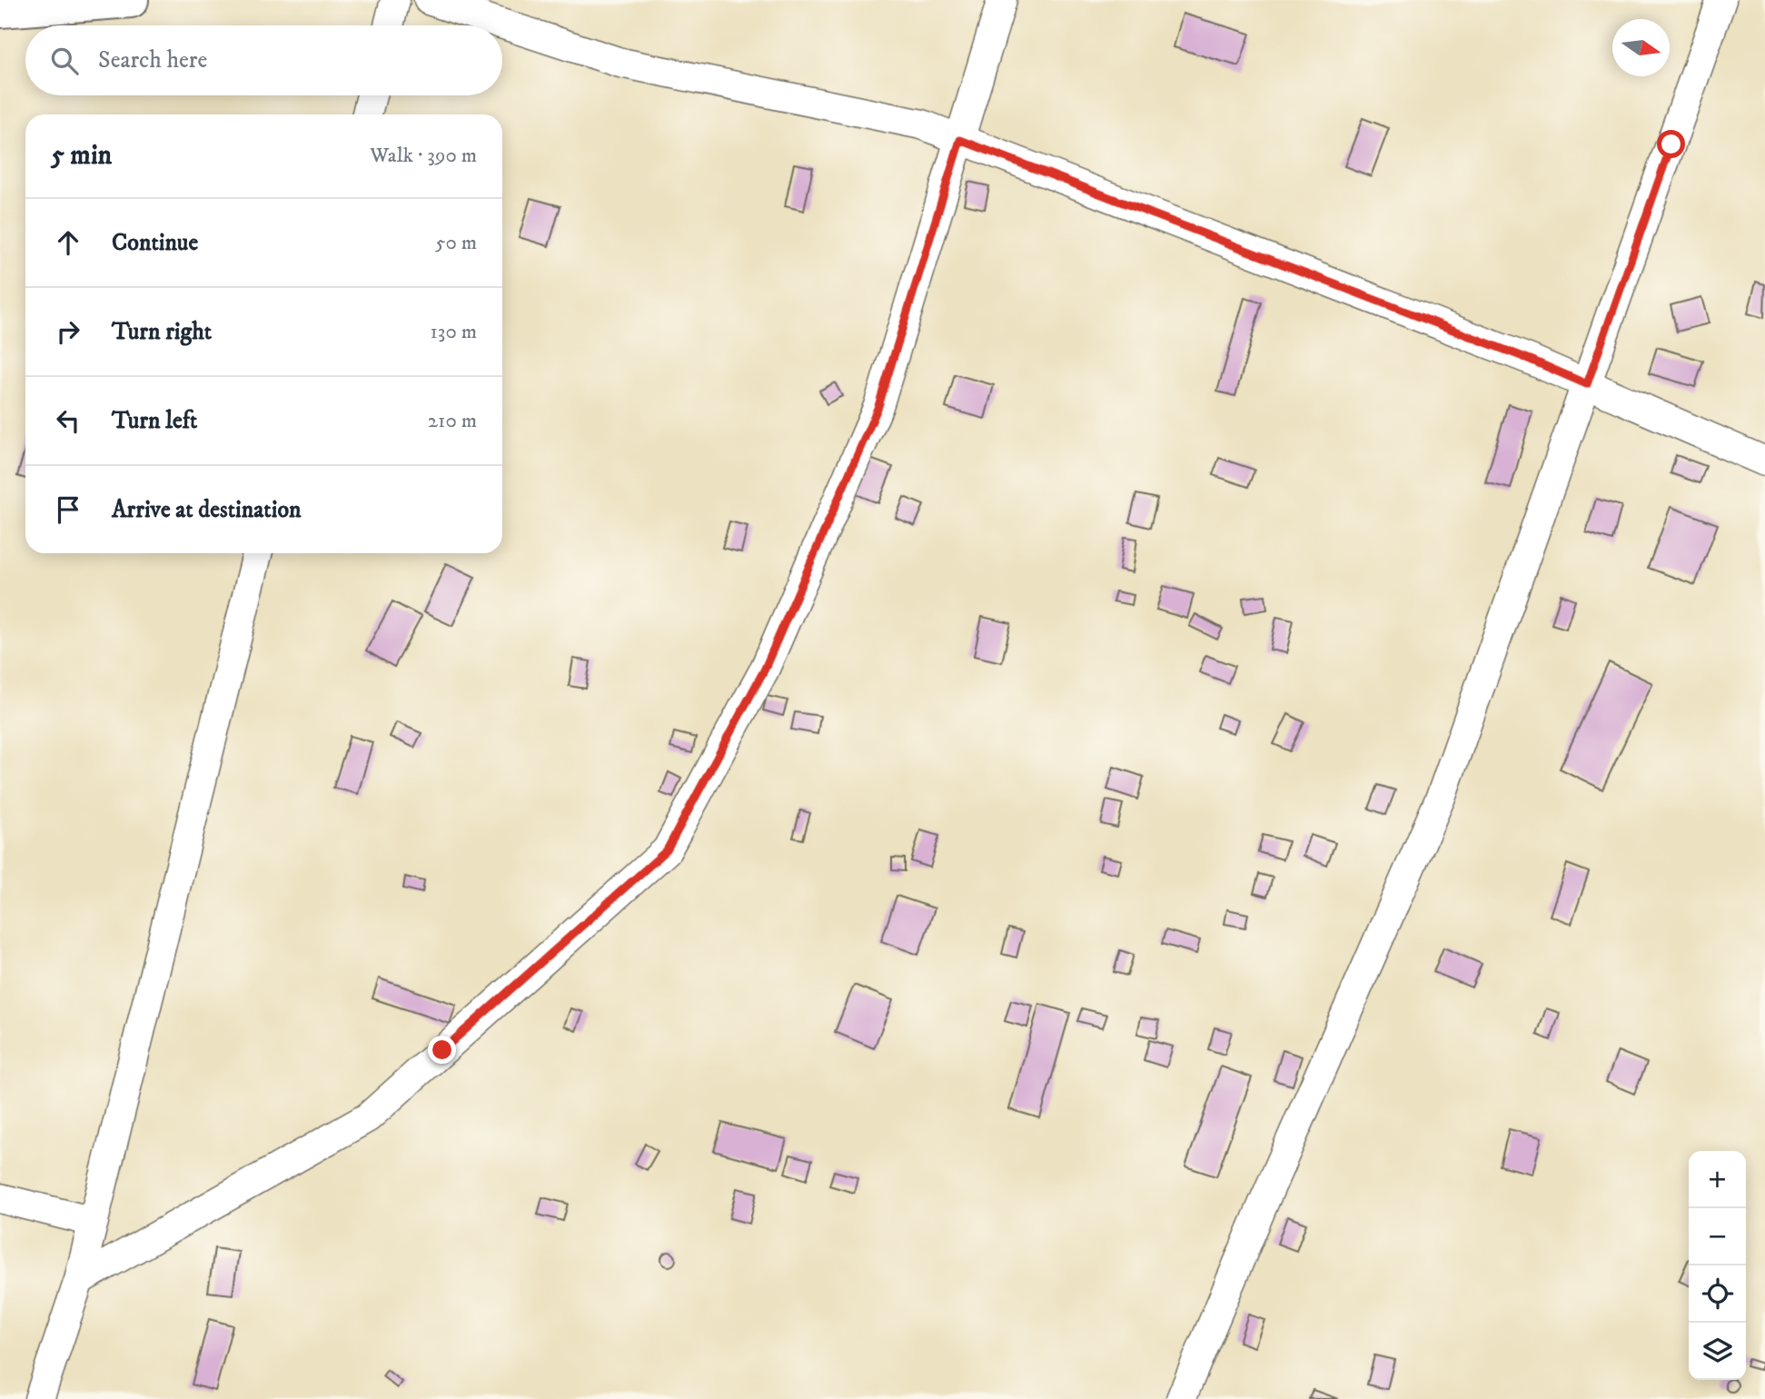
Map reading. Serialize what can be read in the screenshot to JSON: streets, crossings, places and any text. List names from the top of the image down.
{
  "north": "right",
  "page": {
    "search": "Search here",
    "heading": ["5 min", "Walk · 390 m"],
    "list": [
      ["Continue", "50 m"],
      ["Turn right", "130 m"],
      ["Turn left", "210 m"],
      "Arrive at destination"
    ],
    "map_buttons": ["+", "−"]
  }
}
